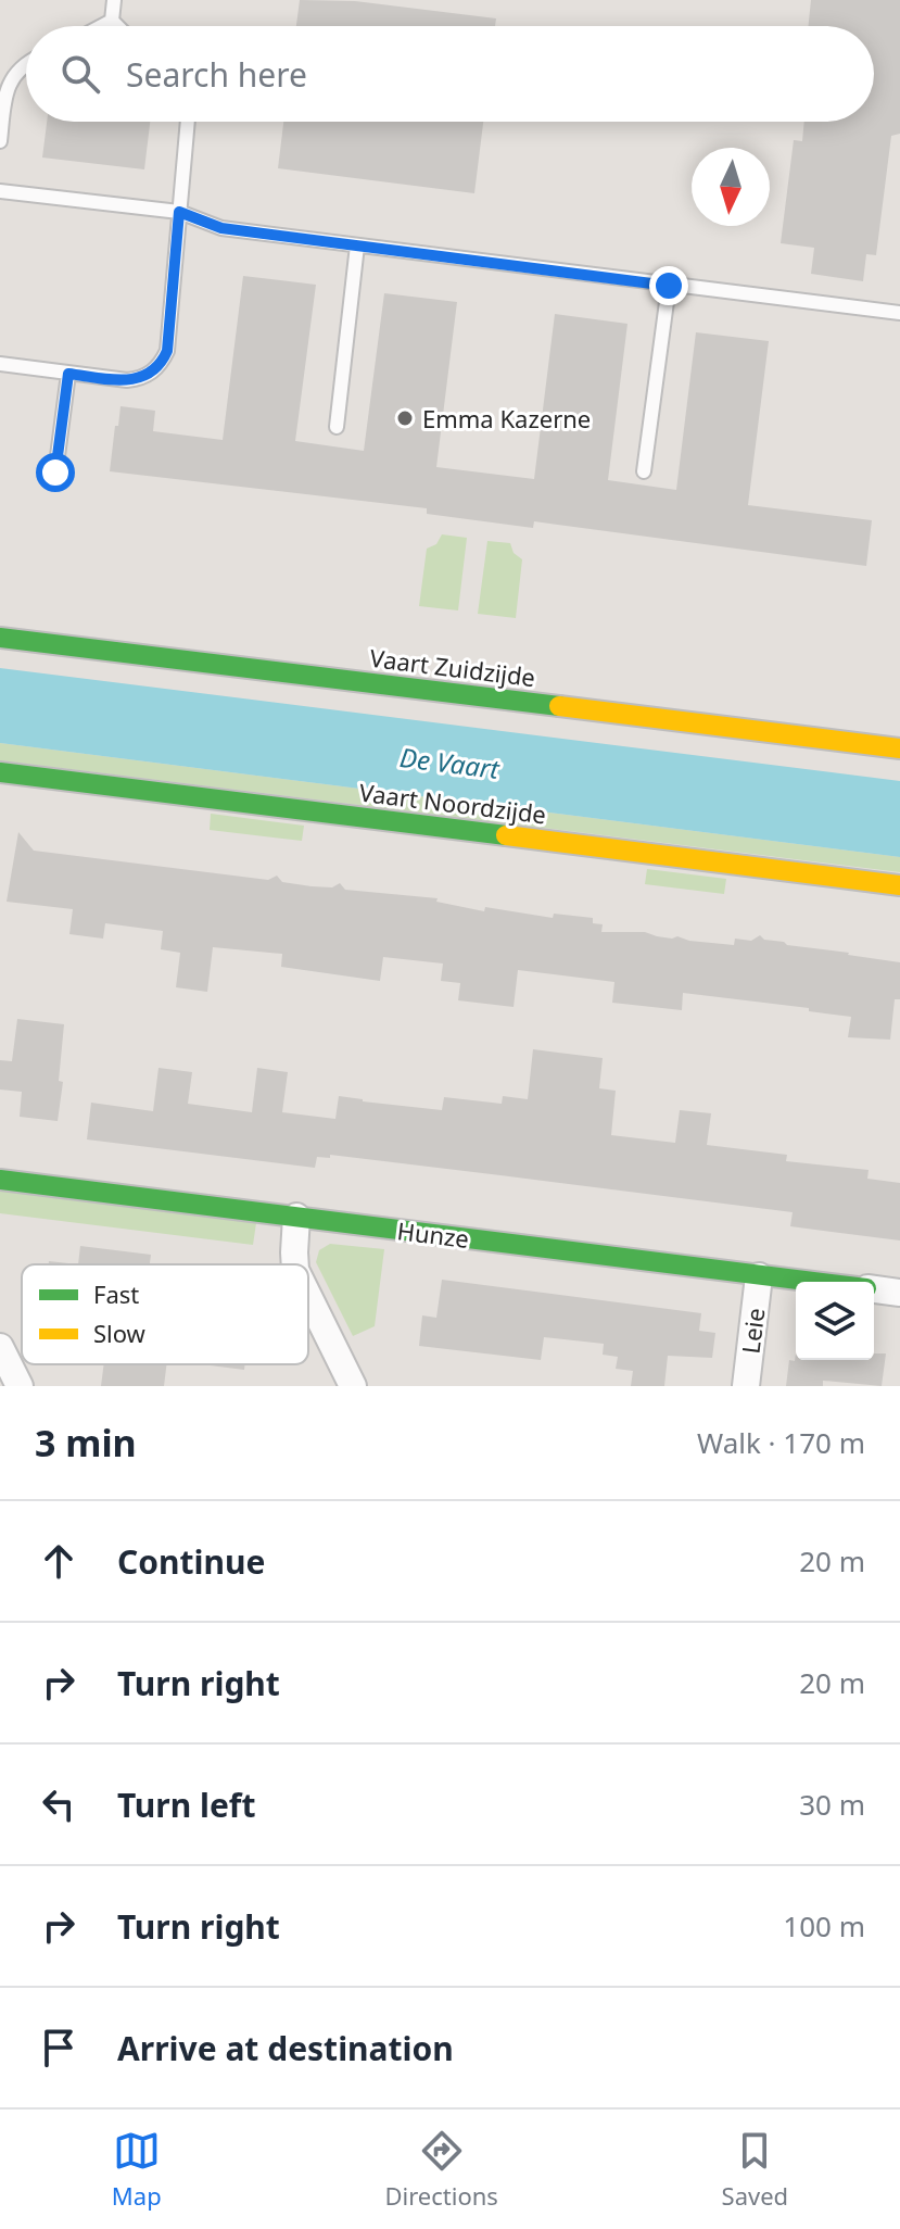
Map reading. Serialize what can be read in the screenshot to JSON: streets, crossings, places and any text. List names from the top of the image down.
{
  "streets": {
    "street": [
      "Vaart Zuidzijde",
      "Vaart Noordzijde",
      "Hunze",
      "Leie"
    ]
  },
  "crossings": [
    ["Hunze", "Leie"]
  ],
  "water": ["De Vaart"],
  "places": ["Emma Kazerne"],
  "legend": ["Fast", "Slow"],
  "north": "bottom",
  "page": {
    "search": "Search here",
    "heading": ["3 min", "Walk · 170 m"],
    "list": [
      ["Continue", "20 m"],
      ["Turn right", "20 m"],
      ["Turn left", "30 m"],
      ["Turn right", "100 m"],
      "Arrive at destination"
    ],
    "nav": ["Map", "Directions", "Saved"]
  }
}
